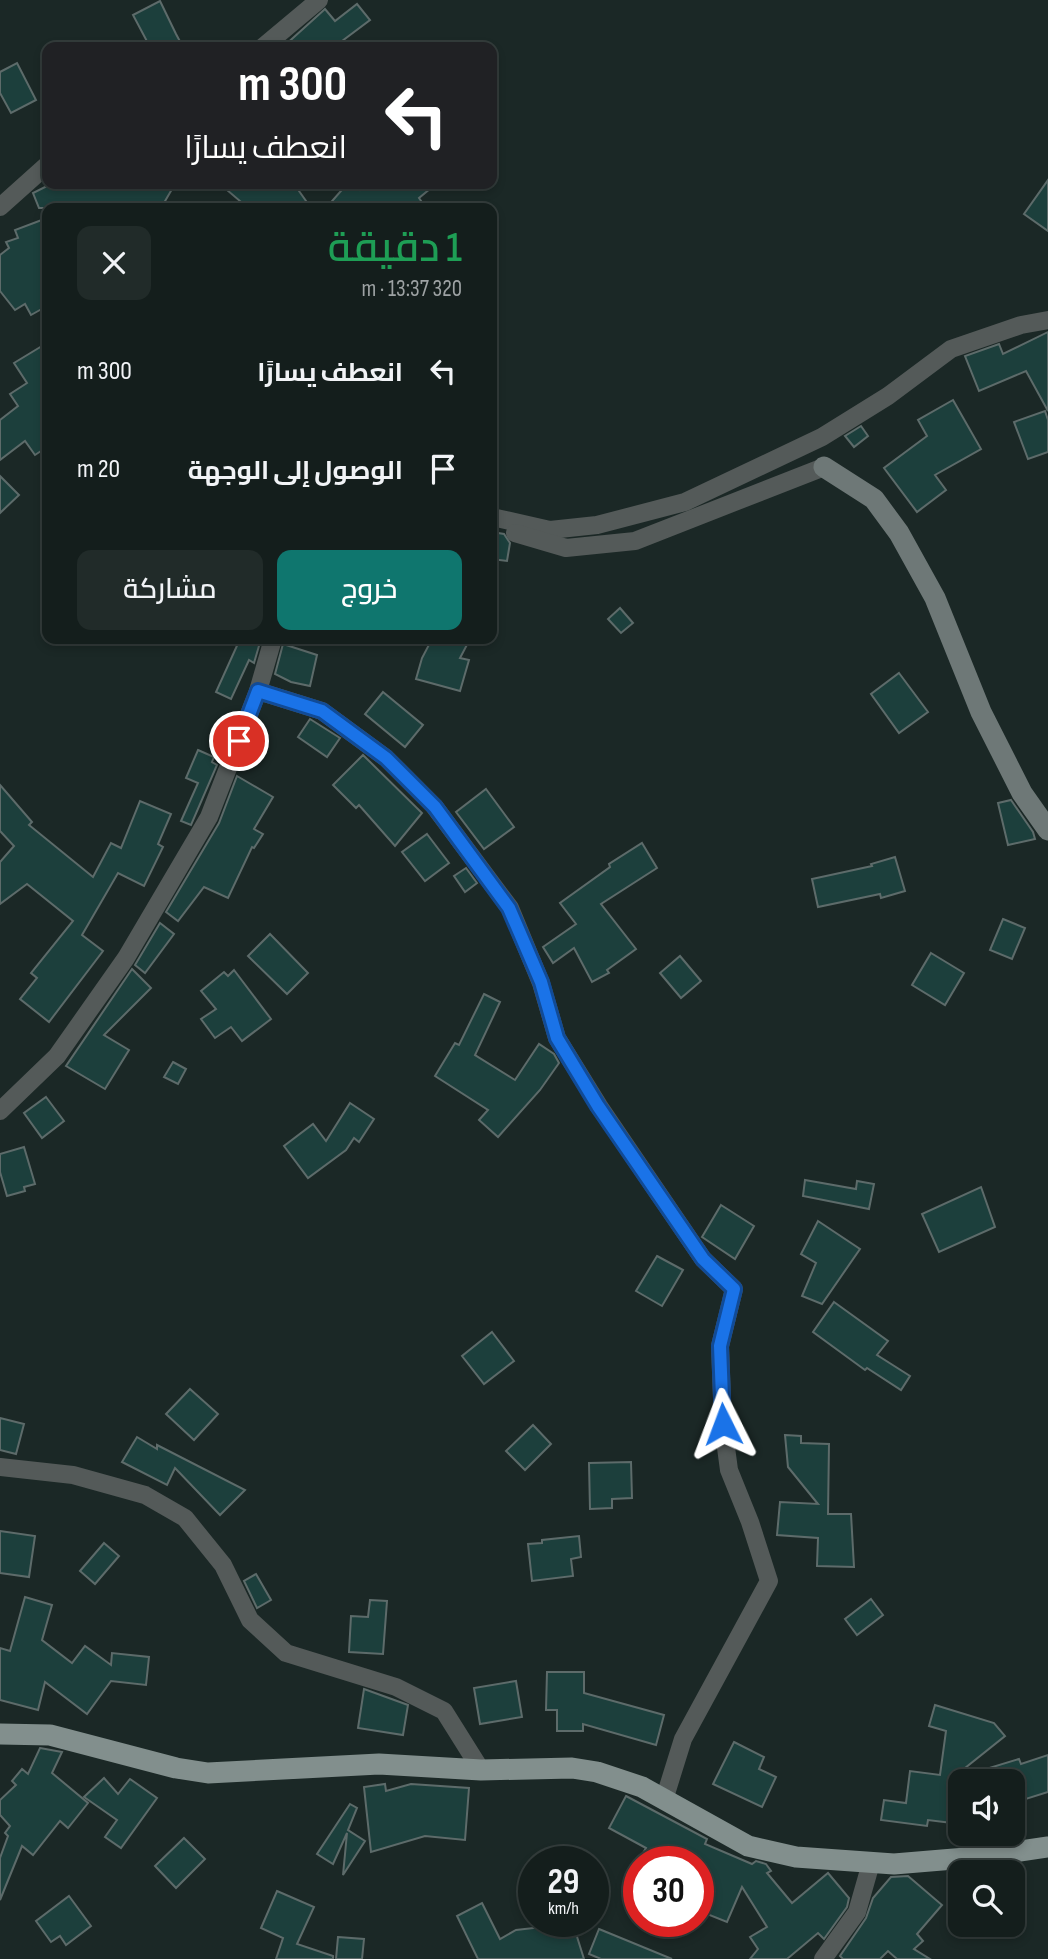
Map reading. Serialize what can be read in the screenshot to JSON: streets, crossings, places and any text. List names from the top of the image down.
{
  "page": {
    "turn": ["300 m", "انعطف يسارًا"],
    "heading": ["1 دقيقة", "320 m · 13:37"],
    "list": [
      {
        "name": "انعطف يسارًا",
        "value": "300 m"
      },
      {
        "name": "الوصول إلى الوجهة",
        "value": "20 m"
      }
    ],
    "buttons": ["خروج", "مشاركة"],
    "speed": "29 km/h",
    "limit": "30"
  }
}
